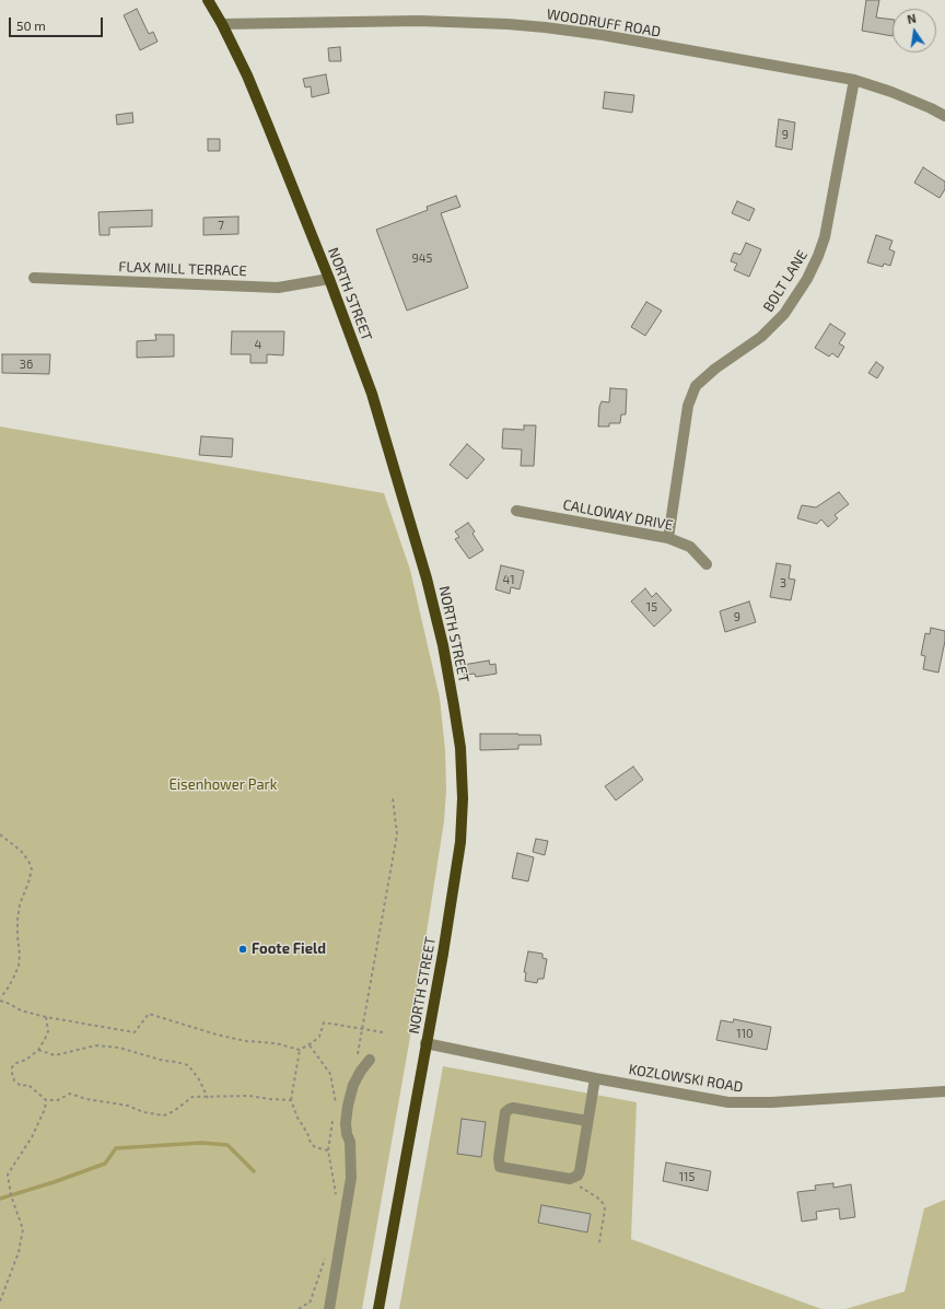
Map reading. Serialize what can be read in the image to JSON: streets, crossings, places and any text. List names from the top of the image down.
{
  "streets": {
    "main road": ["NORTH STREET"],
    "street": [
      "WOODRUFF ROAD",
      "FLAX MILL TERRACE",
      "BOLT LANE",
      "CALLOWAY DRIVE",
      "KOZLOWSKI ROAD"
    ]
  },
  "crossings": [
    ["WOODRUFF ROAD", "BOLT LANE"],
    ["WOODRUFF ROAD", "NORTH STREET"],
    ["FLAX MILL TERRACE", "NORTH STREET"],
    ["BOLT LANE", "CALLOWAY DRIVE"],
    ["NORTH STREET", "KOZLOWSKI ROAD"]
  ],
  "parks": ["Eisenhower Park"],
  "places": ["Foote Field"],
  "house_numbers": [
    "9",
    "7",
    "945",
    "4",
    "36",
    "41",
    "3",
    "15",
    "9",
    "110",
    "115"
  ],
  "scale_bar": "50 m",
  "north": "top"
}
